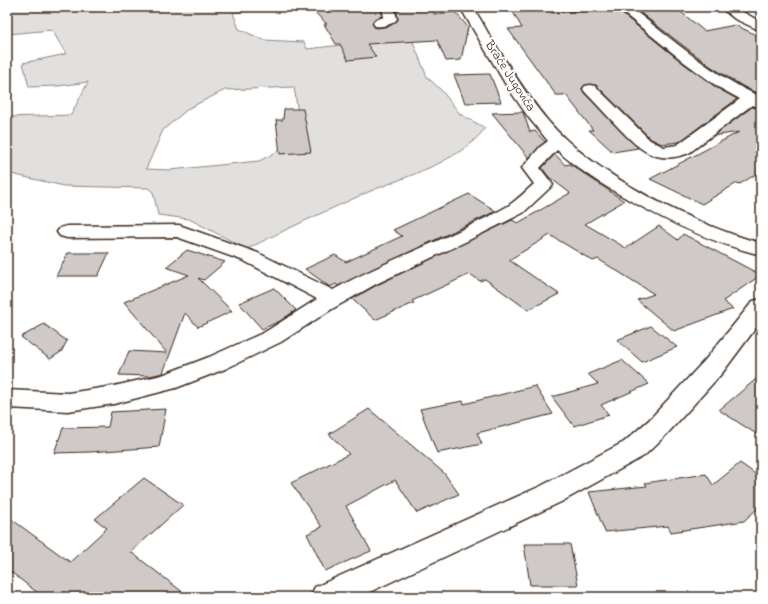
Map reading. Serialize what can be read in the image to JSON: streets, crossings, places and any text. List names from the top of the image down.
{
  "streets": {
    "street": ["Braće Jugovića"]
  }
}
